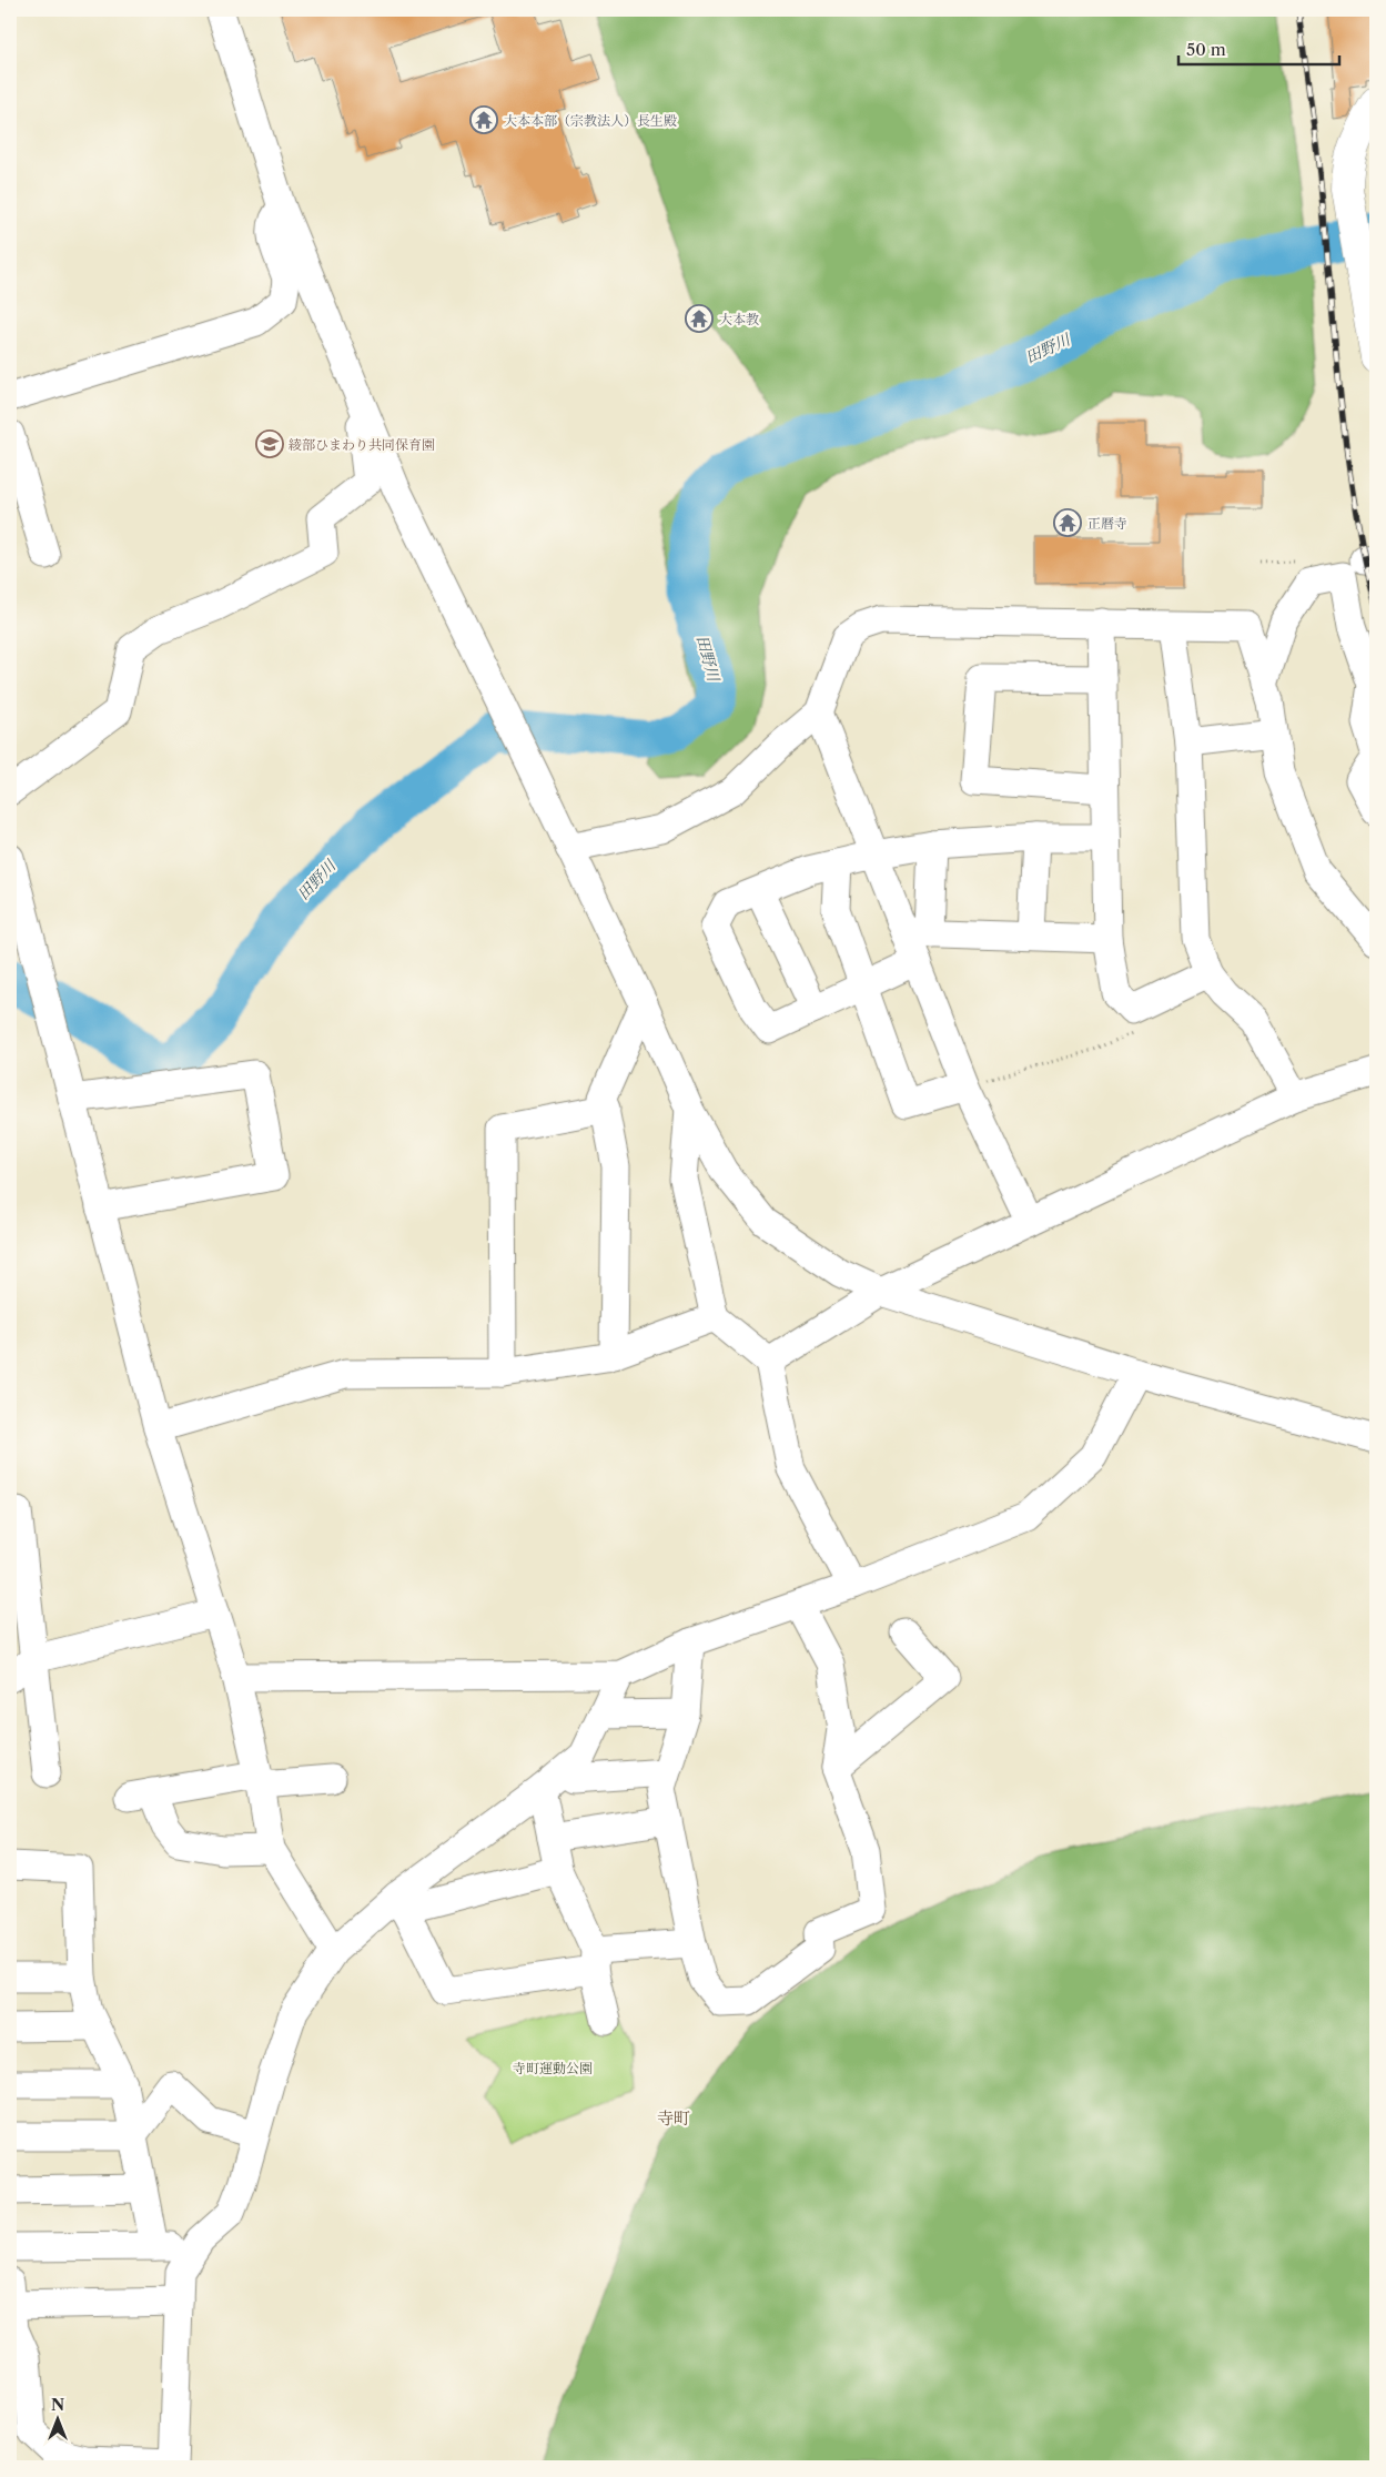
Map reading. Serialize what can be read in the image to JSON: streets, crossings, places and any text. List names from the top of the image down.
{
  "districts": ["寺町"],
  "water": ["田野川"],
  "parks": ["寺町運動公園"],
  "places": {
    "temple": ["大本本部（宗教法人）長生殿", "大本教", "正暦寺"],
    "school or university": ["綾部ひまわり共同保育園"]
  },
  "scale_bar": "50 m",
  "north": "top"
}
